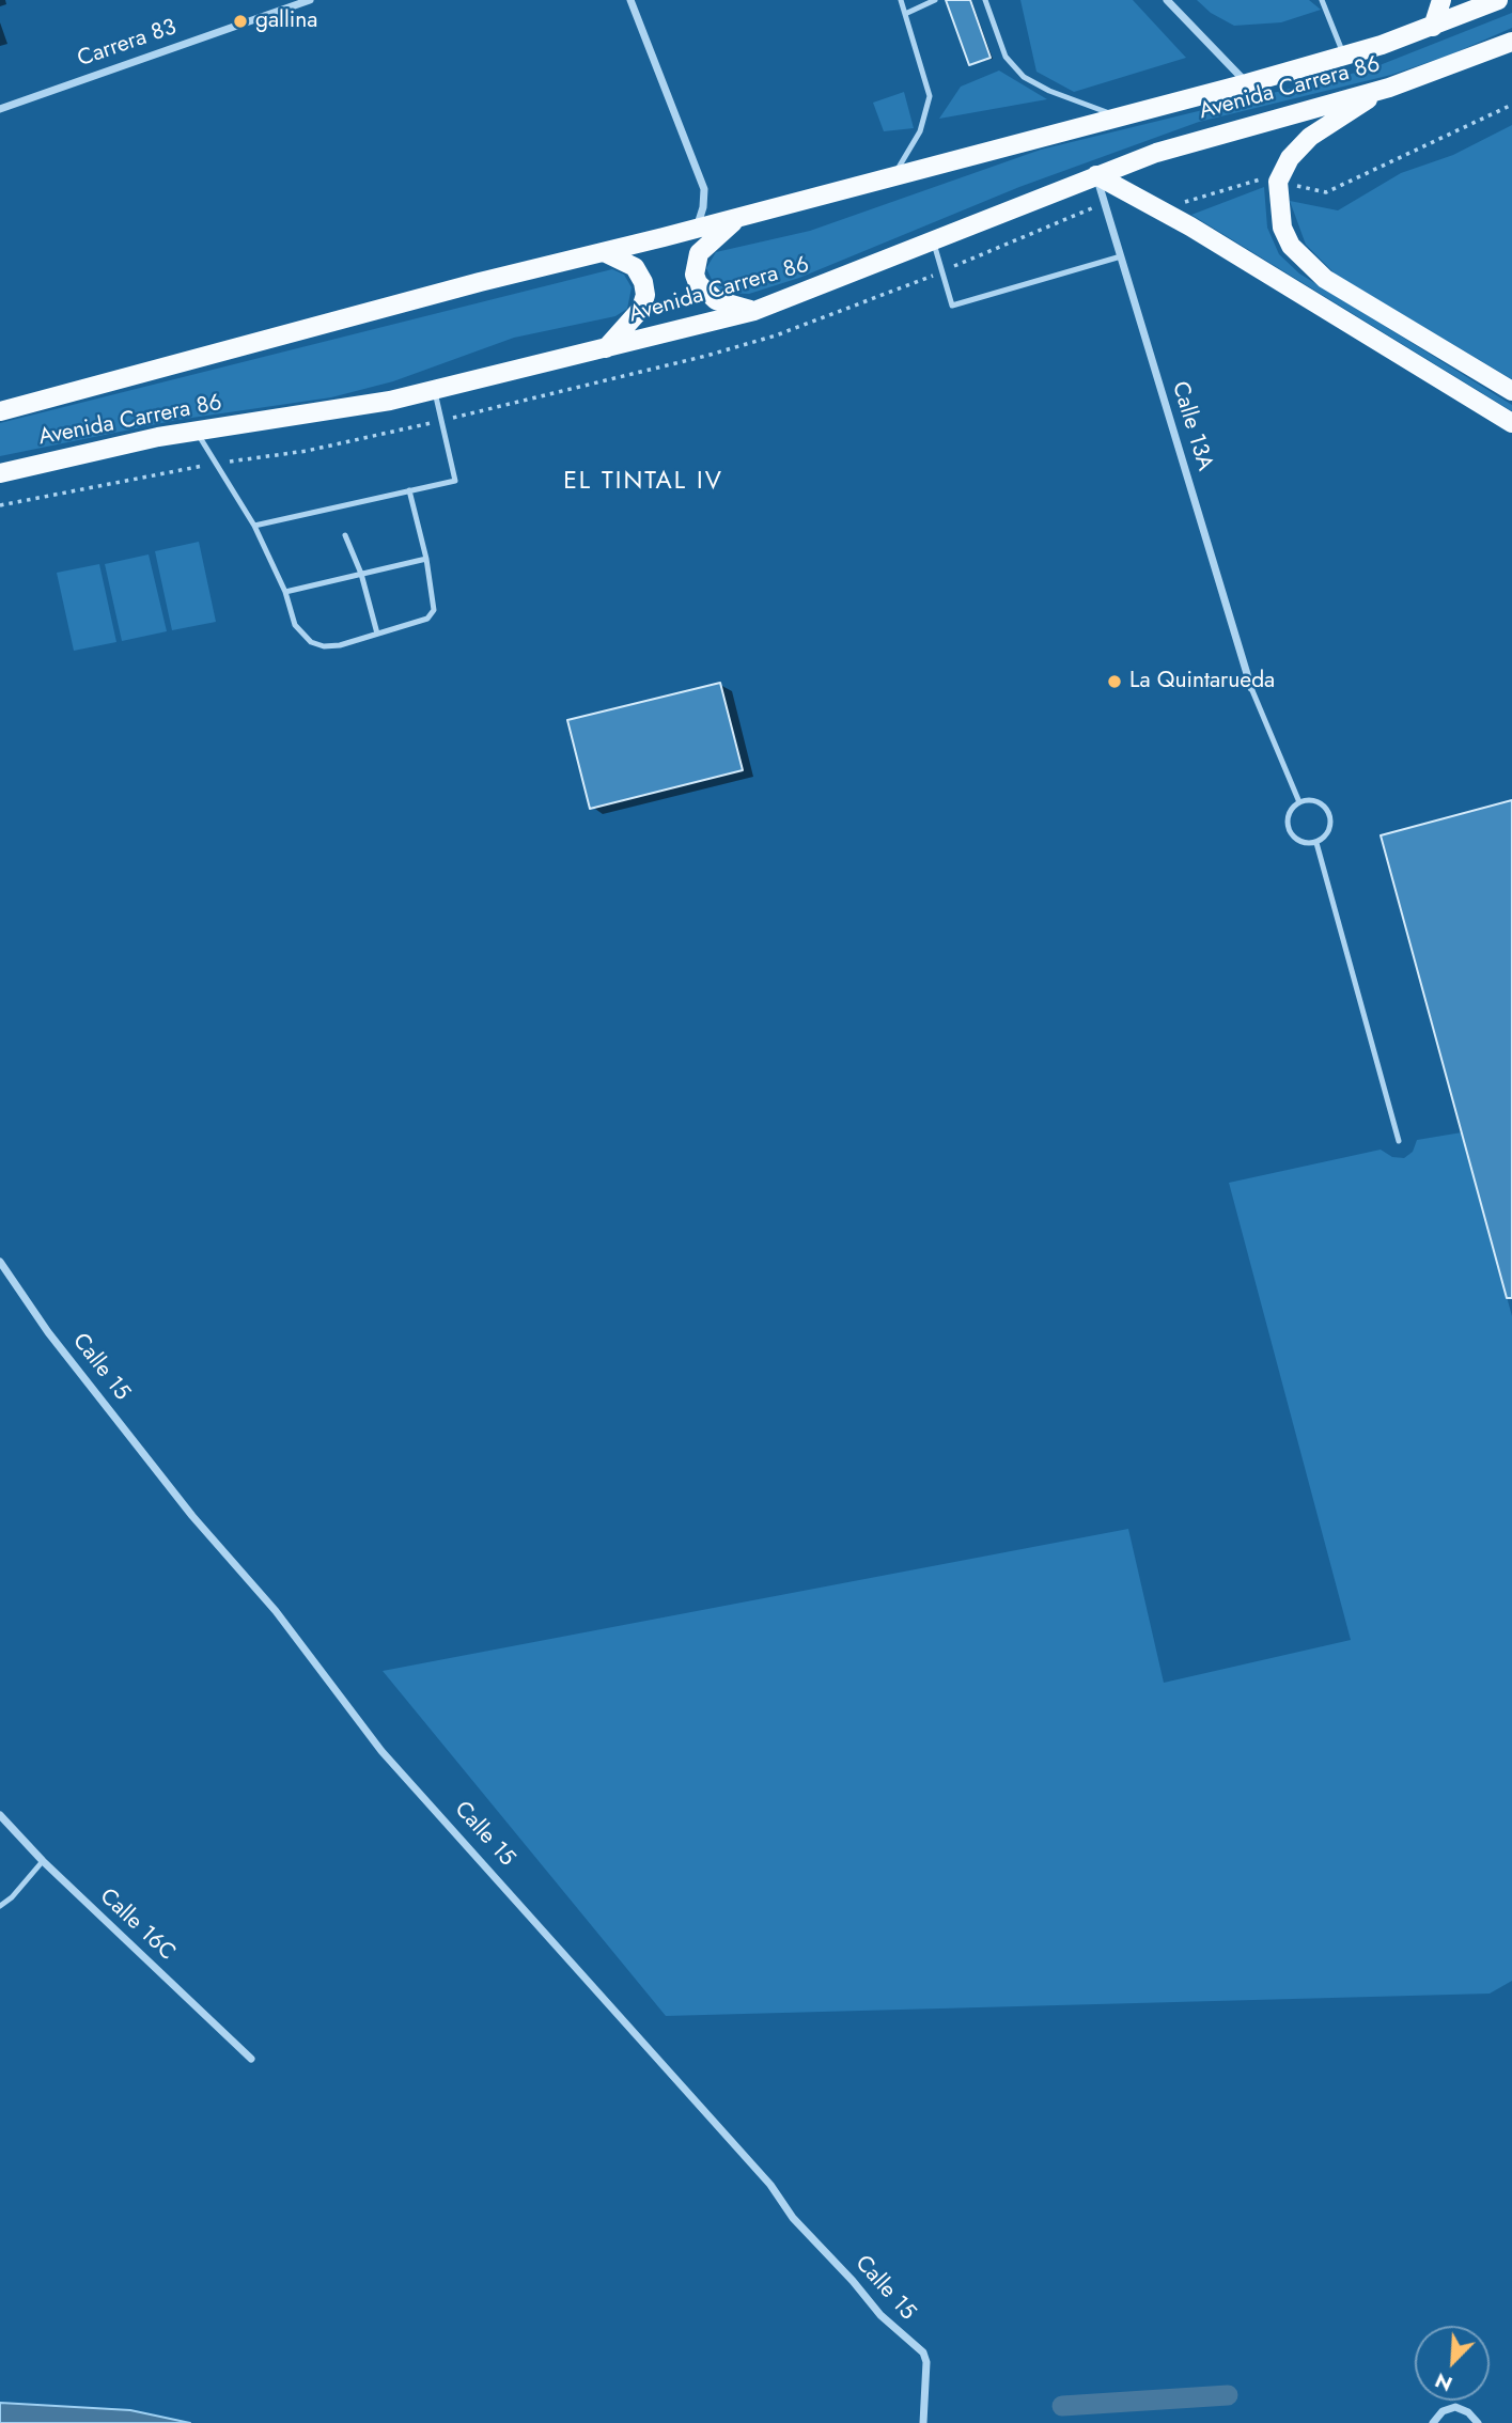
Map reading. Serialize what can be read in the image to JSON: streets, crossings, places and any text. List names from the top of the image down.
{
  "streets": {
    "main road": ["Avenida Carrera 86"],
    "street": [
      "Carrera 83",
      "Calle 13A",
      "Calle 15",
      "Calle 16C"
    ]
  },
  "crossings": [
    ["Avenida Carrera 86", "Calle 13A"]
  ],
  "districts": ["EL TINTAL IV"],
  "places": ["gallina", "La Quintarueda"],
  "north": "bottom left"
}
